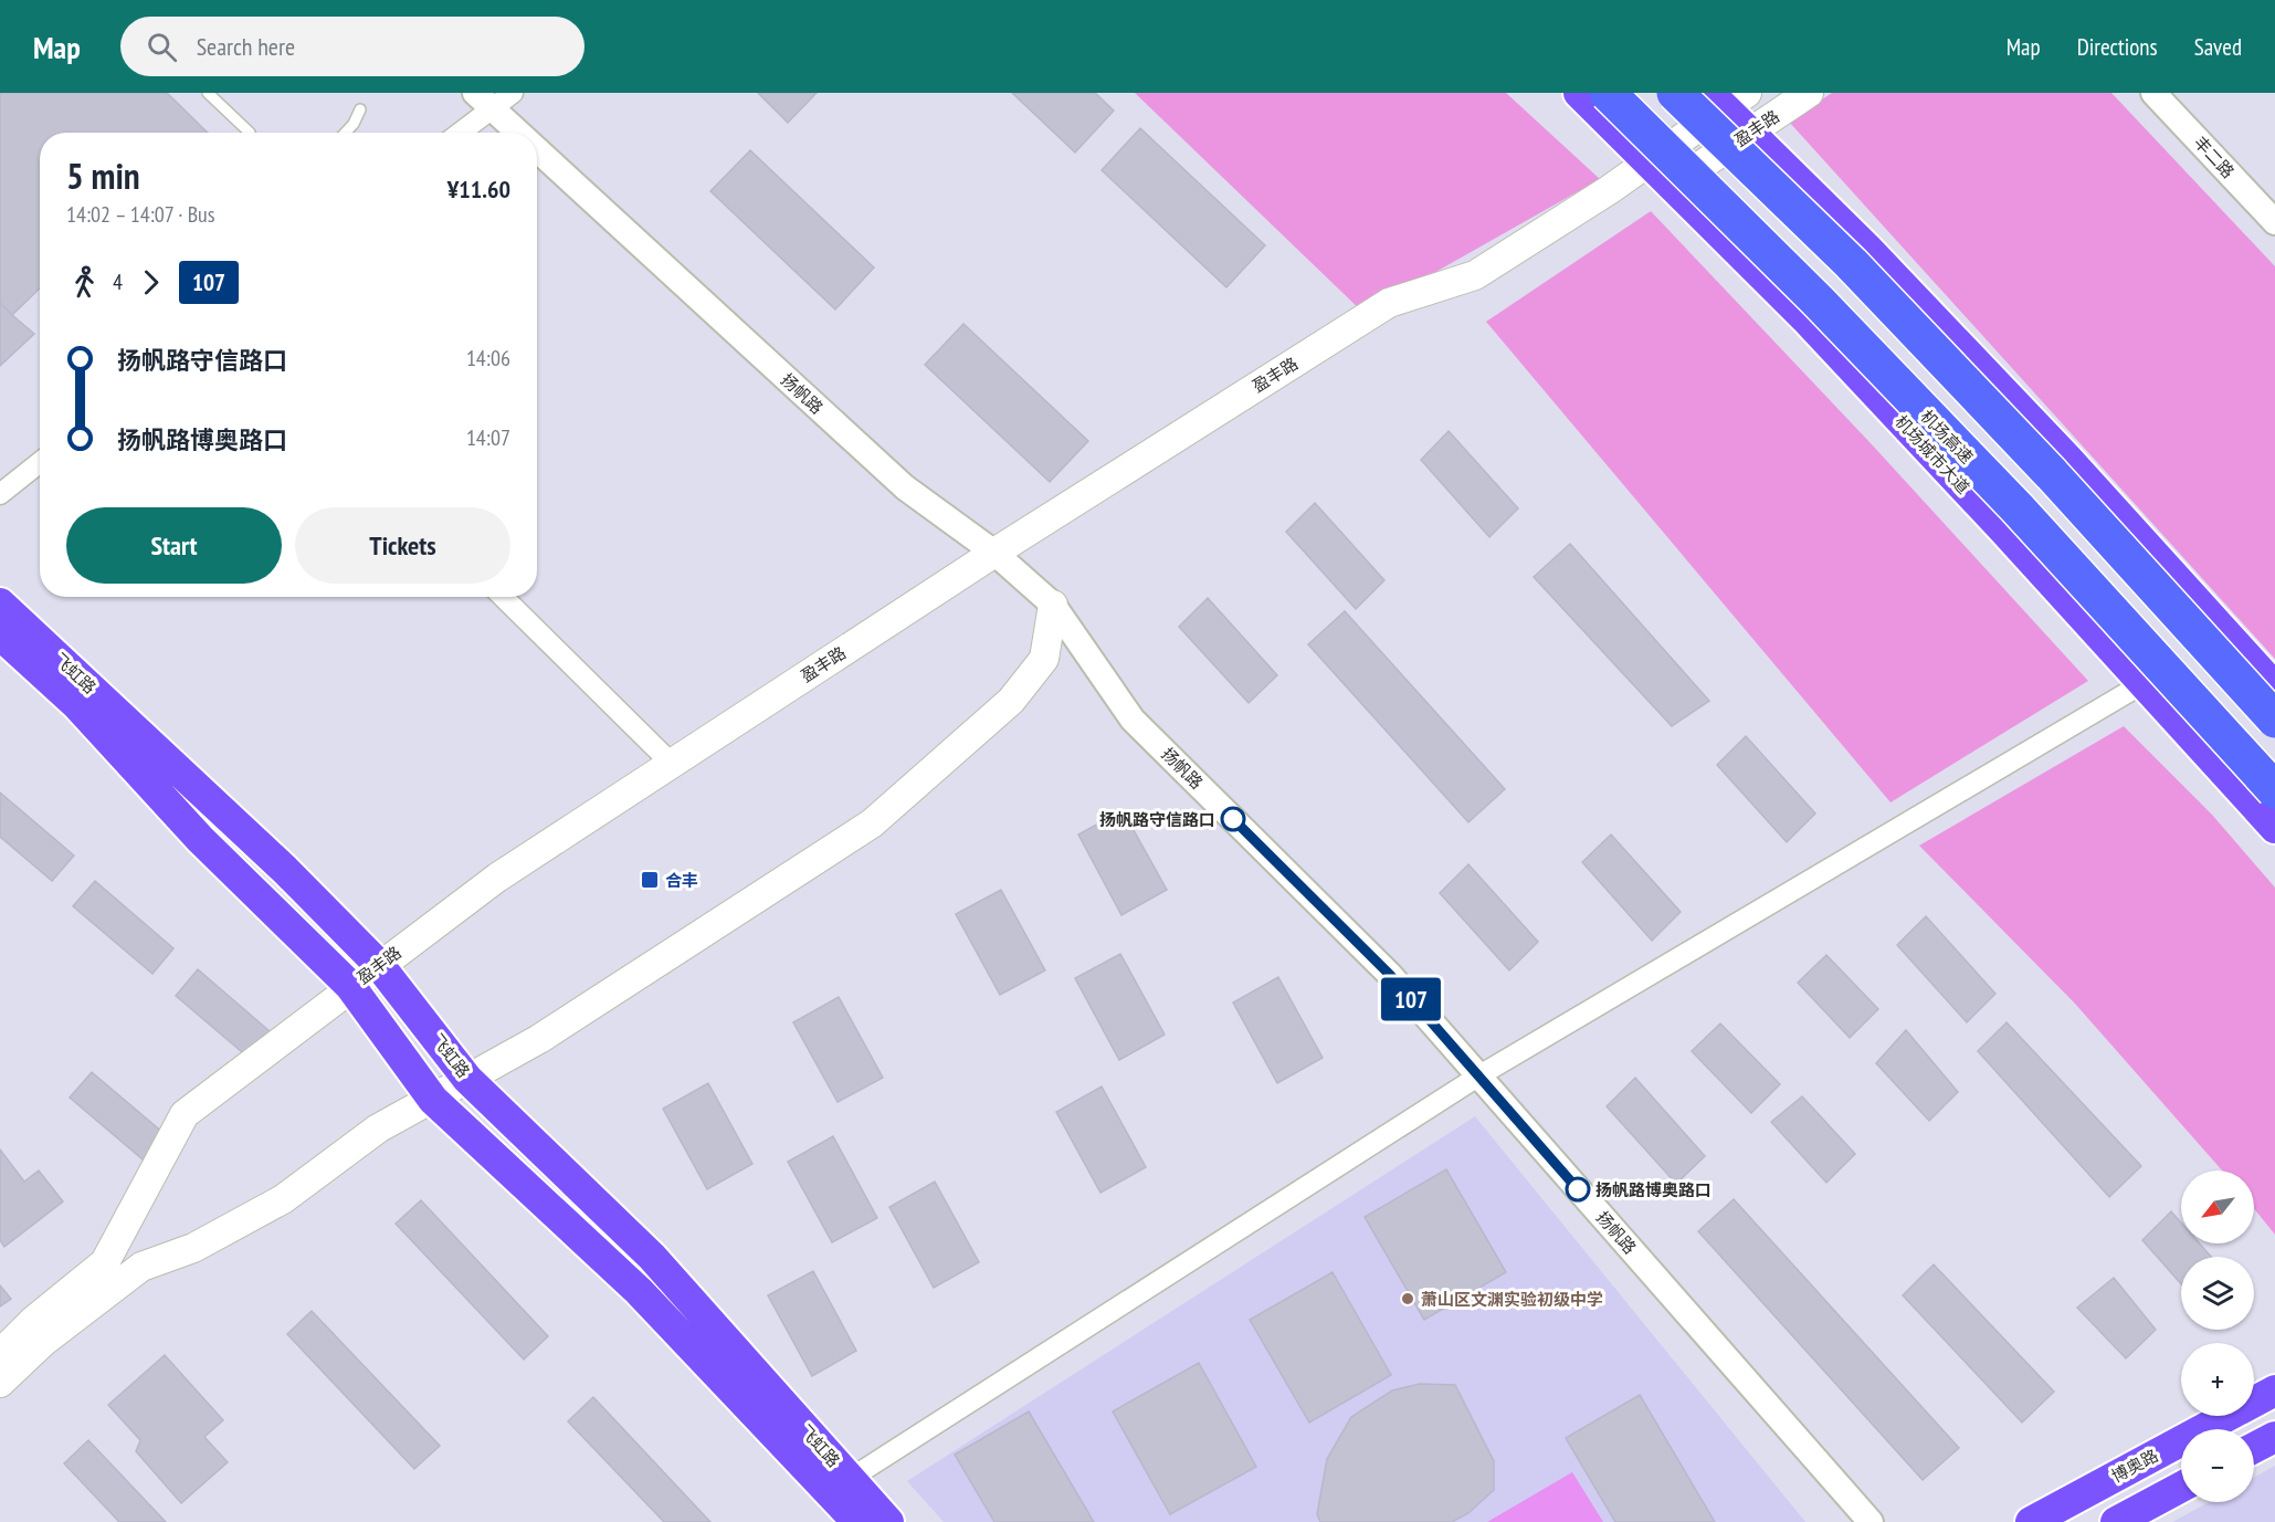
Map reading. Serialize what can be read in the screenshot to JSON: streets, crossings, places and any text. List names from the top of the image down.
{
  "streets": {
    "highway": ["机场高速"],
    "main road": [
      "盈丰路",
      "机场城市大道",
      "飞虹路",
      "博奥路"
    ],
    "street": ["丰二路", "扬帆路"]
  },
  "crossings": [
    ["盈丰路", "扬帆路"],
    ["盈丰路", "机场城市大道"],
    ["盈丰路", "飞虹路"]
  ],
  "places": {
    "other": ["扬帆路守信路口", "扬帆路博奥路口", "萧山区文渊实验初级中学"],
    "transit": ["合丰"]
  },
  "lines": ["bus line 107"],
  "north": "bottom left",
  "page": {
    "header": "Map",
    "search": "Search here",
    "nav": ["Map", "Directions", "Saved"],
    "on_map": "107",
    "heading": ["5 min", "14:02 – 14:07 · Bus", "¥11.60"],
    "legs": ["4", "107"],
    "list": [
      {
        "name": "扬帆路守信路口",
        "value": "14:06"
      },
      {
        "name": "扬帆路博奥路口",
        "value": "14:07"
      }
    ],
    "buttons": ["Start", "Tickets"],
    "map_buttons": ["+", "−"]
  }
}
